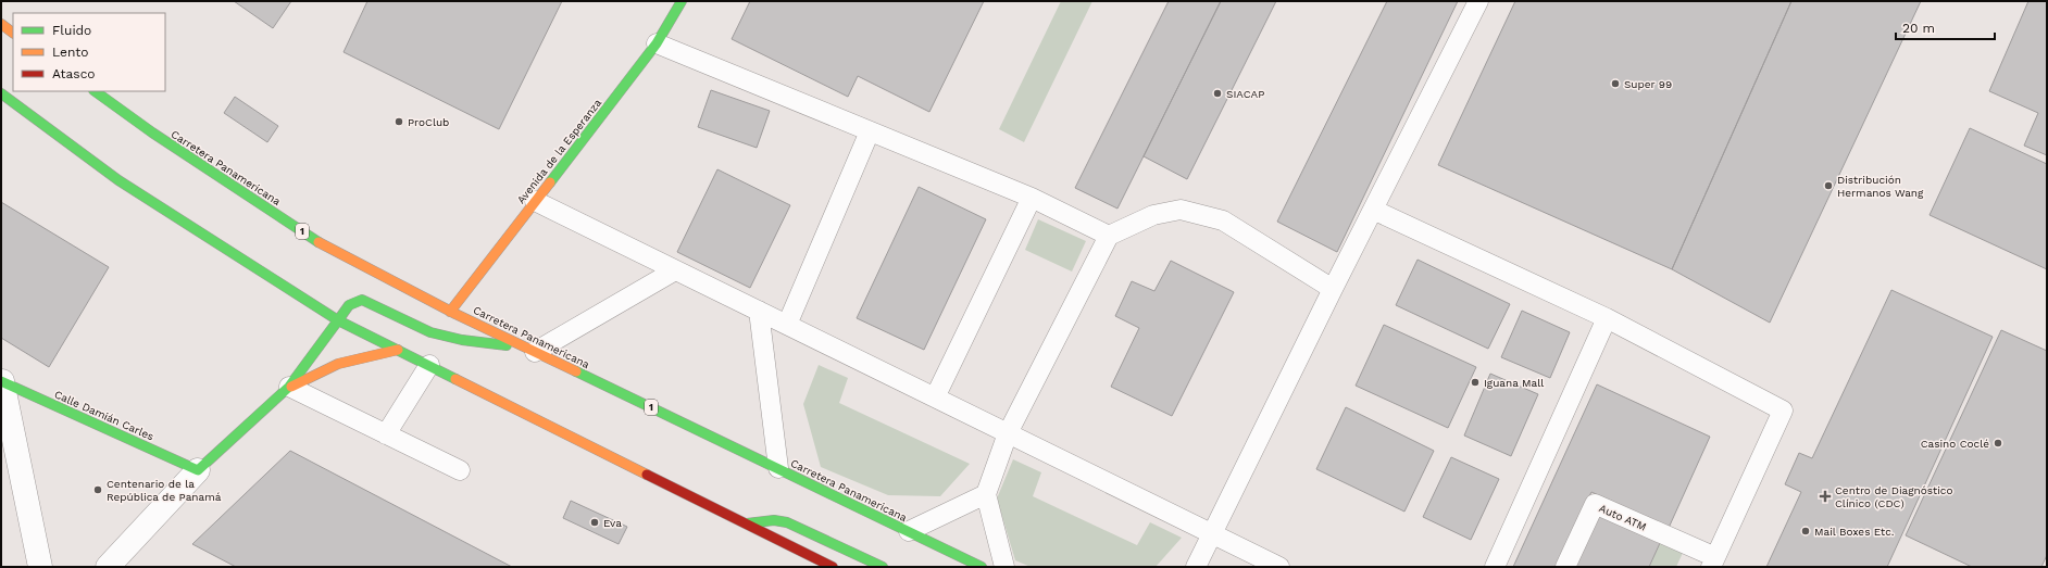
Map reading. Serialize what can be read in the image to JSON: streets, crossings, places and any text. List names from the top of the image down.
{
  "streets": {
    "main road": [
      "Avenida de la Esperanza",
      "Carretera Panamericana",
      "1",
      "Calle Damián Carles"
    ],
    "lane": ["Auto ATM"]
  },
  "crossings": [
    ["Avenida de la Esperanza", "Carretera Panamericana"]
  ],
  "places": {
    "other": [
      "Super 99",
      "SIACAP",
      "ProClub",
      "Distribución Hermanos Wang",
      "Iguana Mall",
      "Casino Coclé",
      "Centenario de la República de Panamá",
      "Eva",
      "Mail Boxes Etc."
    ],
    "health": ["Centro de Diagnóstico Clínico (CDC)"]
  },
  "legend": ["Fluido", "Lento", "Atasco"],
  "scale_bar": "20 m"
}
